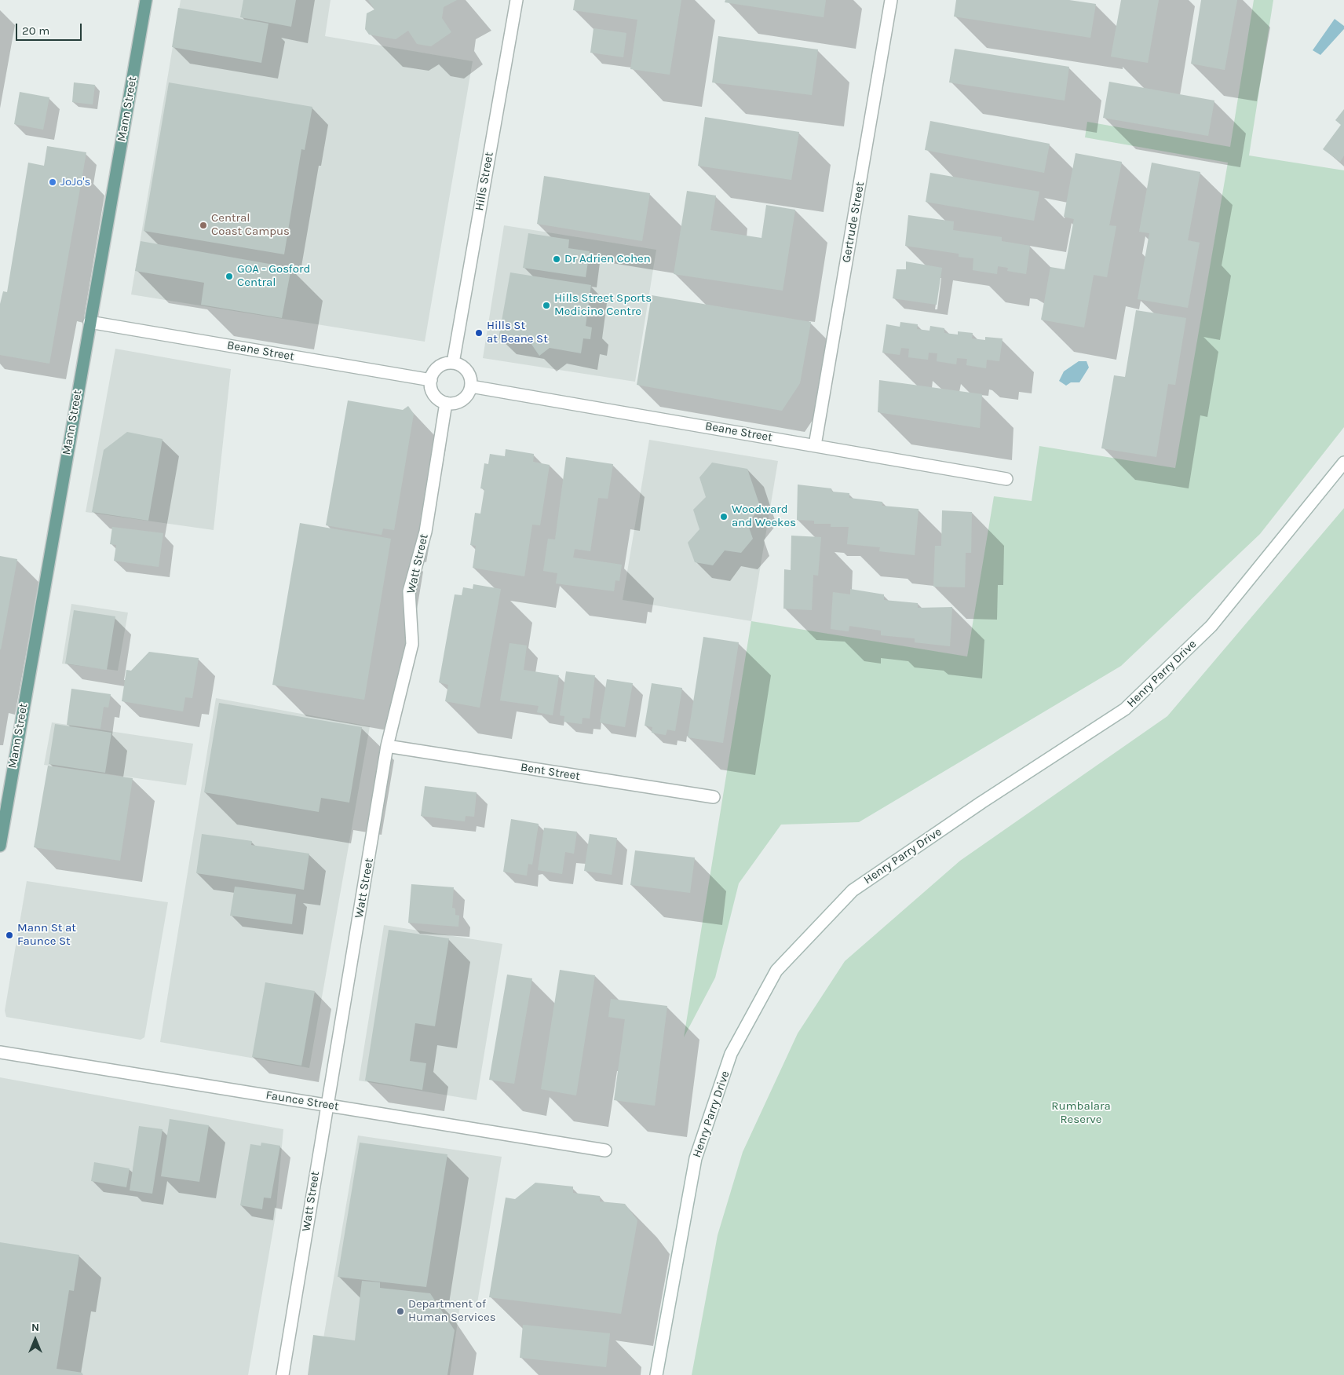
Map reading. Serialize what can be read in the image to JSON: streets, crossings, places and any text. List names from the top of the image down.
{
  "streets": {
    "main road": ["Mann Street"],
    "street": [
      "Hills Street",
      "Gertrude Street",
      "Beane Street",
      "Watt Street",
      "Henry Parry Drive",
      "Bent Street",
      "Faunce Street"
    ]
  },
  "crossings": [
    ["Mann Street", "Beane Street"],
    ["Hills Street", "Beane Street"],
    ["Hills Street", "Watt Street"],
    ["Gertrude Street", "Beane Street"],
    ["Beane Street", "Watt Street"],
    ["Watt Street", "Bent Street"],
    ["Watt Street", "Faunce Street"]
  ],
  "parks": ["Rumbalara Reserve"],
  "places": [
    "JoJo's",
    "Central Coast Campus",
    "Dr Adrien Cohen",
    "GOA - Gosford Central",
    "Hills Street Sports Medicine Centre",
    "Hills St at Beane St",
    "Woodward and Weekes",
    "Mann St at Faunce St",
    "Department of Human Services"
  ],
  "scale_bar": "20 m",
  "north": "top"
}
